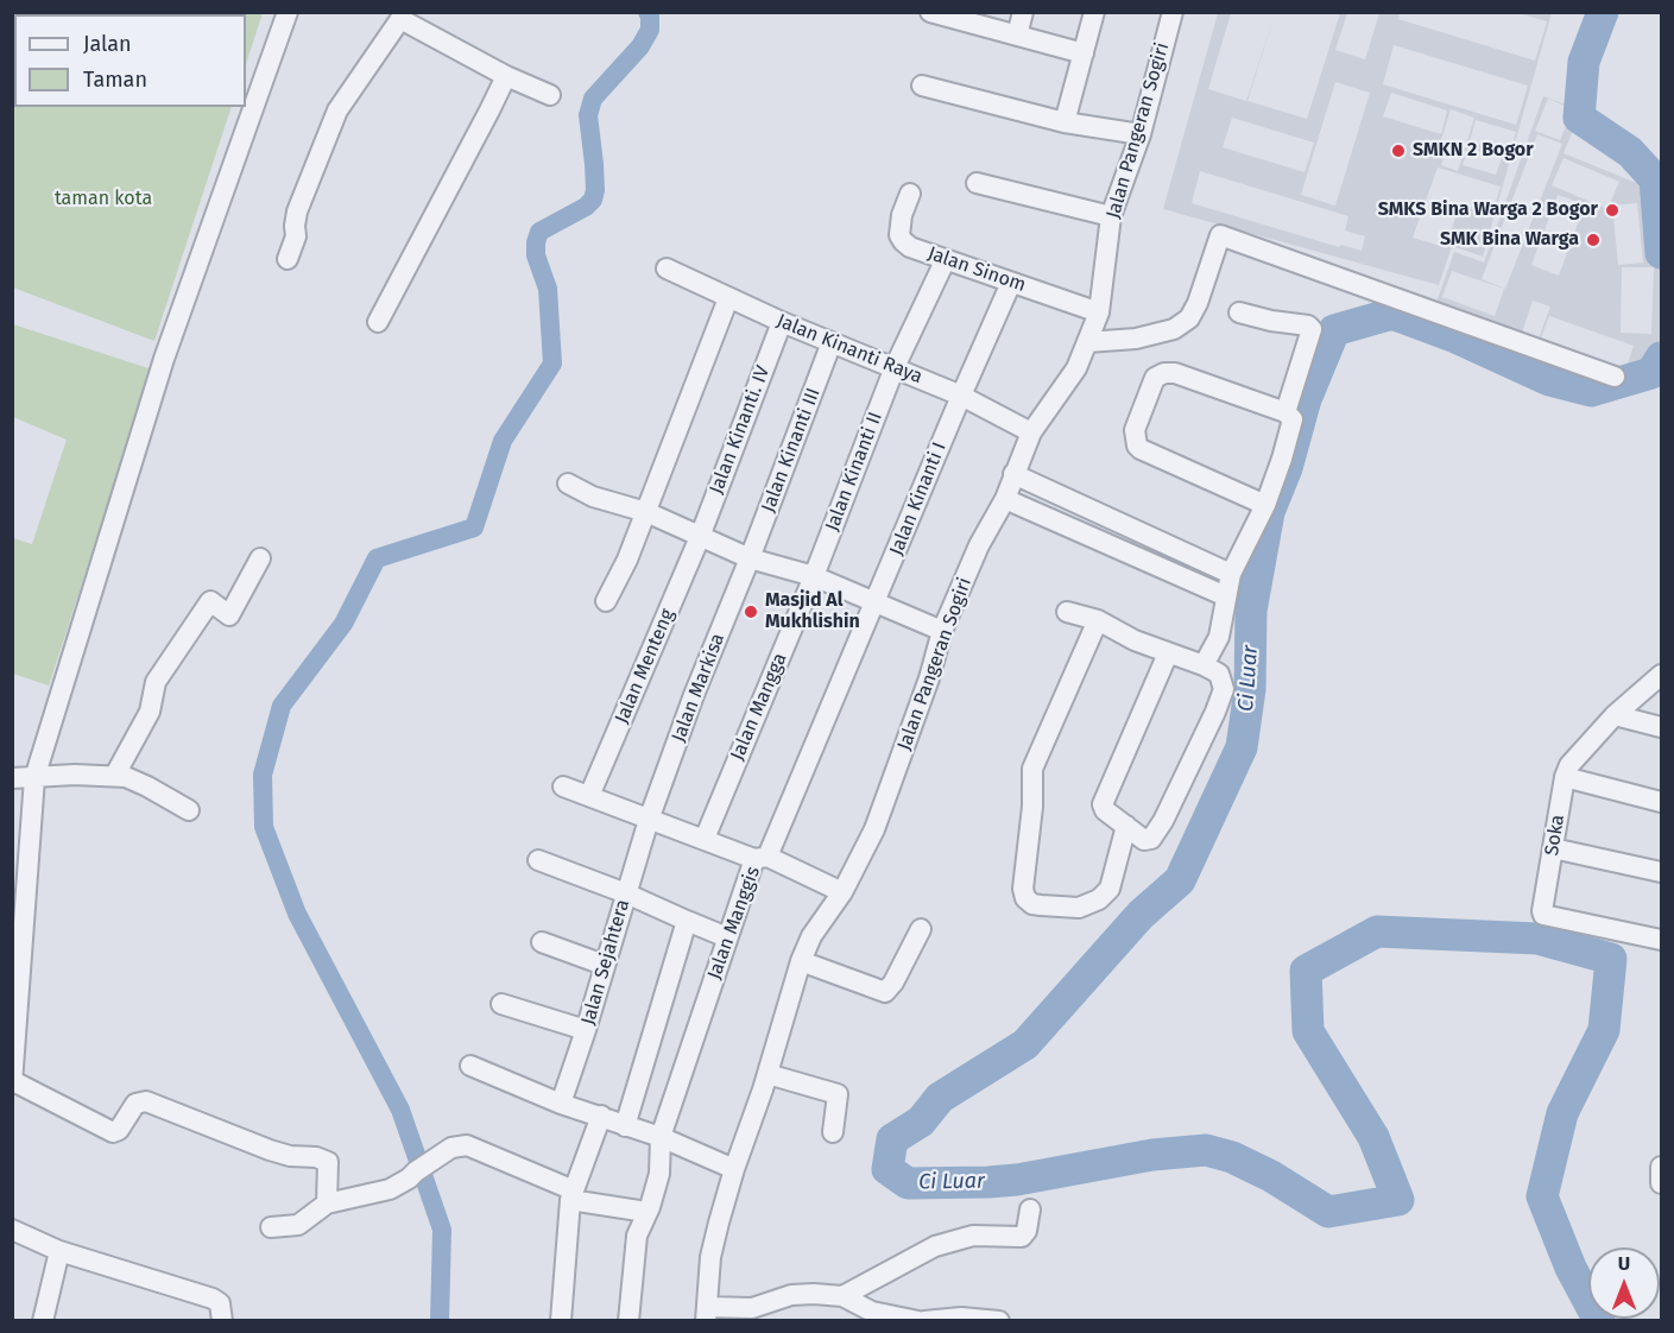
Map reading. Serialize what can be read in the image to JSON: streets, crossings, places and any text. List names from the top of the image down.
{
  "streets": {
    "street": [
      "Jalan Pangeran Sogiri",
      "Jalan Sinom",
      "Jalan Kinanti Raya",
      "Jalan Kinanti. IV",
      "Jalan Kinanti III",
      "Jalan Kinanti II",
      "Jalan Kinanti I",
      "Jalan Menteng",
      "Jalan Markisa",
      "Jalan Mangga",
      "Soka",
      "Jalan Manggis",
      "Jalan Sejahtera"
    ]
  },
  "crossings": [
    ["Jalan Pangeran Sogiri", "Jalan Sinom"],
    ["Jalan Pangeran Sogiri", "Jalan Kinanti Raya"],
    ["Jalan Sinom", "Jalan Kinanti II"],
    ["Jalan Sinom", "Jalan Kinanti I"],
    ["Jalan Kinanti Raya", "Jalan Kinanti. IV"],
    ["Jalan Kinanti Raya", "Jalan Kinanti III"],
    ["Jalan Kinanti Raya", "Jalan Kinanti II"],
    ["Jalan Kinanti Raya", "Jalan Kinanti I"],
    ["Jalan Kinanti. IV", "Jalan Menteng"],
    ["Jalan Kinanti III", "Jalan Markisa"],
    ["Jalan Kinanti II", "Jalan Mangga"],
    ["Jalan Kinanti I", "Jalan Manggis"],
    ["Jalan Markisa", "Jalan Sejahtera"]
  ],
  "water": ["Ci Luar"],
  "parks": ["taman kota"],
  "places": [
    "SMKN 2 Bogor",
    "SMKS Bina Warga 2 Bogor",
    "SMK Bina Warga",
    "Masjid Al Mukhlishin"
  ],
  "legend": ["Jalan", "Taman"],
  "north": "top"
}
